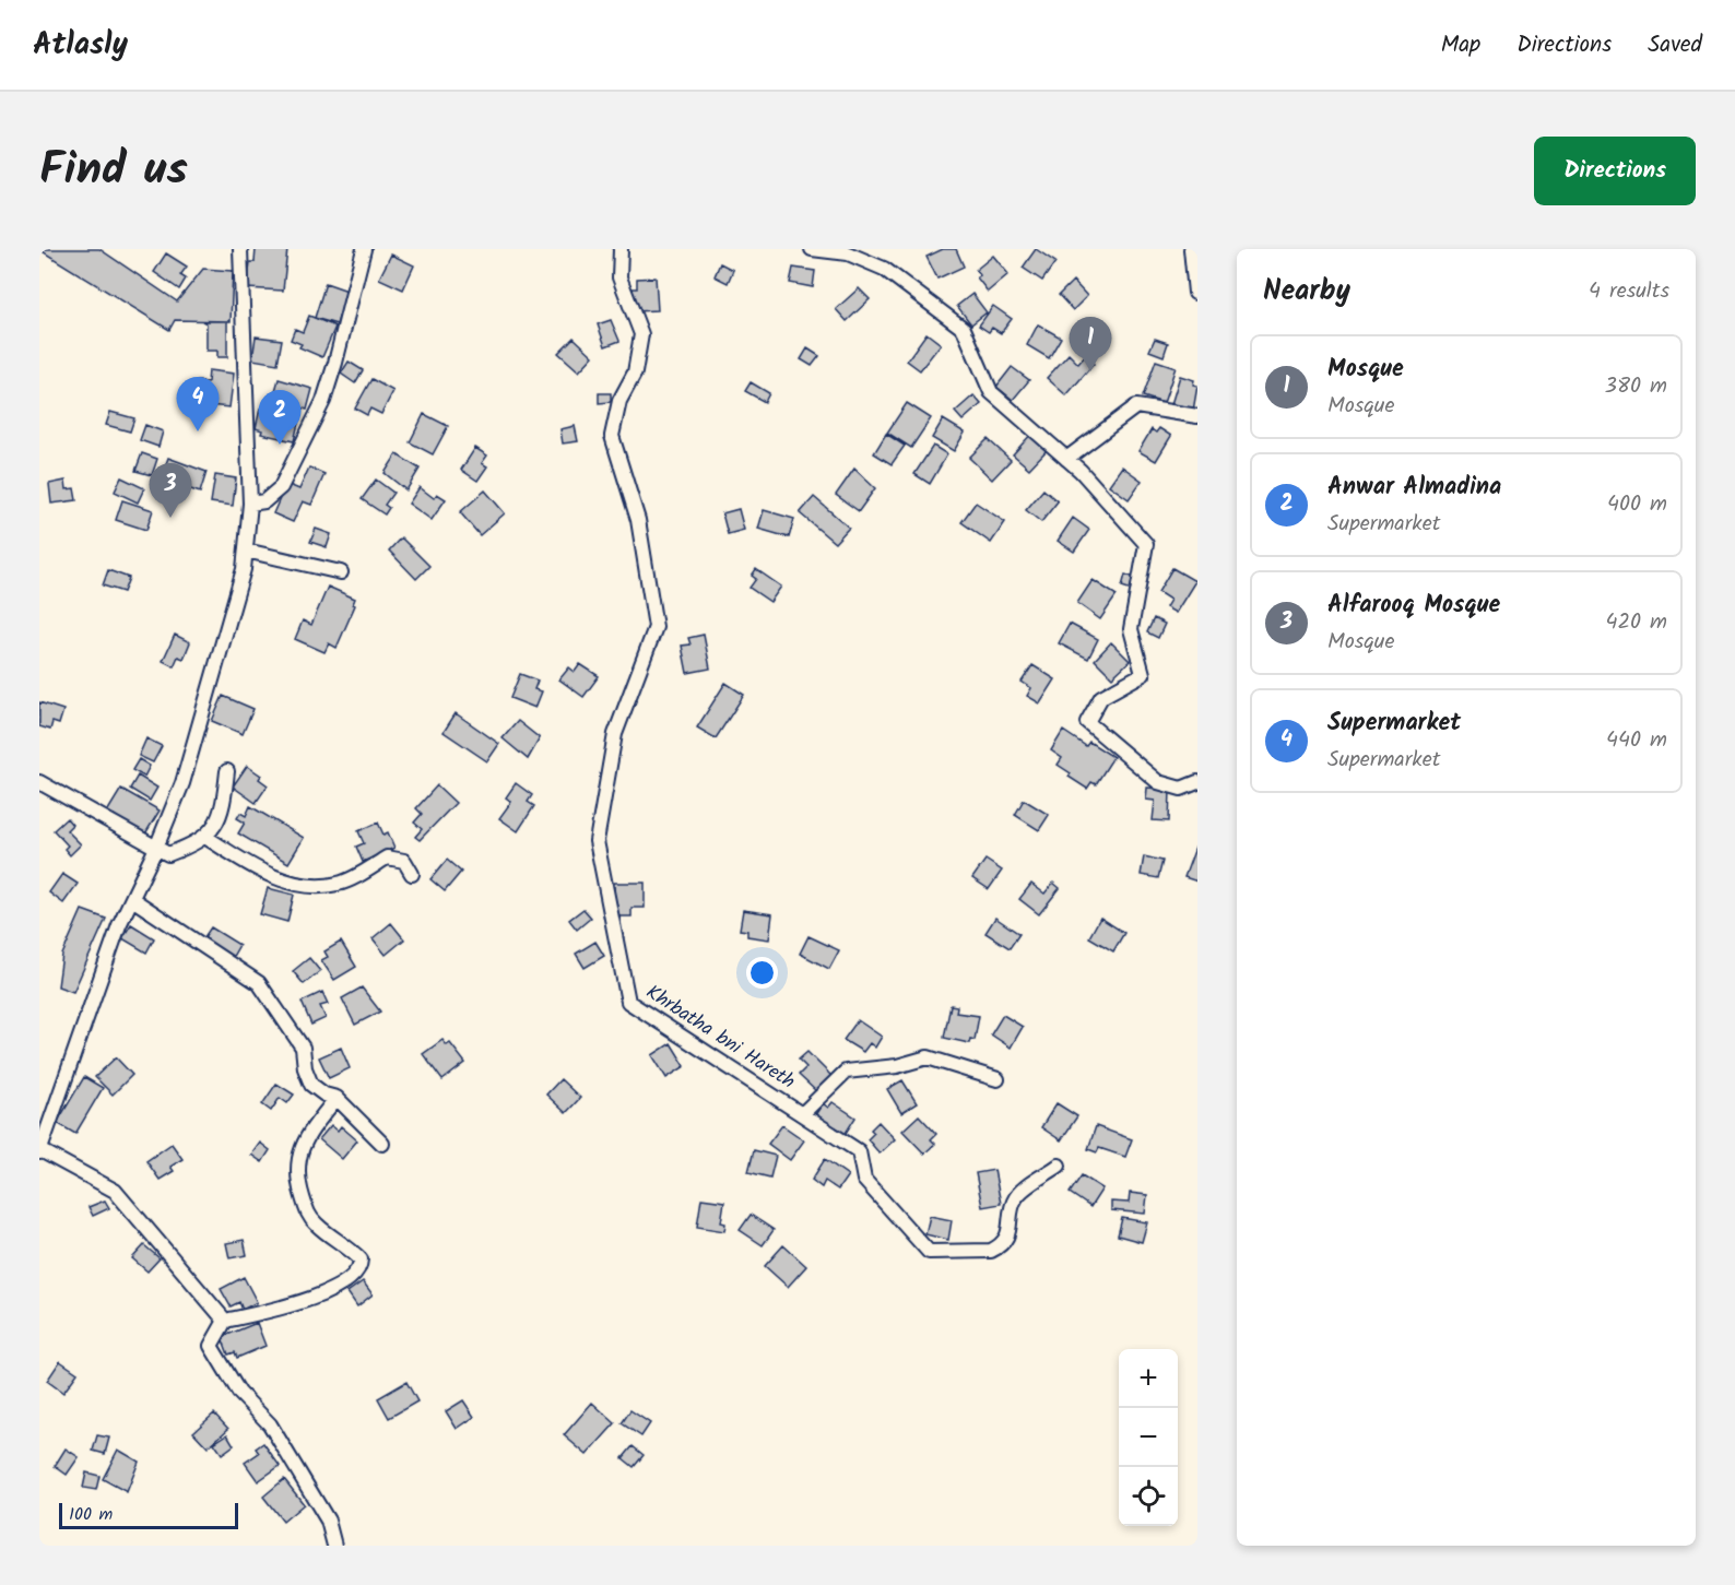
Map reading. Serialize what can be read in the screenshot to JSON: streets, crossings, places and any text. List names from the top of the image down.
{
  "streets": {
    "street": ["Khrbatha bni Hareth"]
  },
  "scale_bar": "100 m",
  "page": {
    "header": "Atlasly",
    "nav": ["Map", "Directions", "Saved"],
    "title": "Find us",
    "buttons": "Directions",
    "heading": ["Nearby", "4 results"],
    "pins": [
      "1",
      "4",
      "2",
      "3"
    ],
    "list": [
      {
        "mark": "1",
        "name": "Mosque",
        "note": "Mosque",
        "value": "380 m"
      },
      {
        "mark": "2",
        "name": "Anwar Almadina",
        "note": "Supermarket",
        "value": "400 m"
      },
      {
        "mark": "3",
        "name": "Alfarooq Mosque",
        "note": "Mosque",
        "value": "420 m"
      },
      {
        "mark": "4",
        "name": "Supermarket",
        "note": "Supermarket",
        "value": "440 m"
      }
    ],
    "map_buttons": ["+", "−"],
    "scale": "100 m"
  }
}
